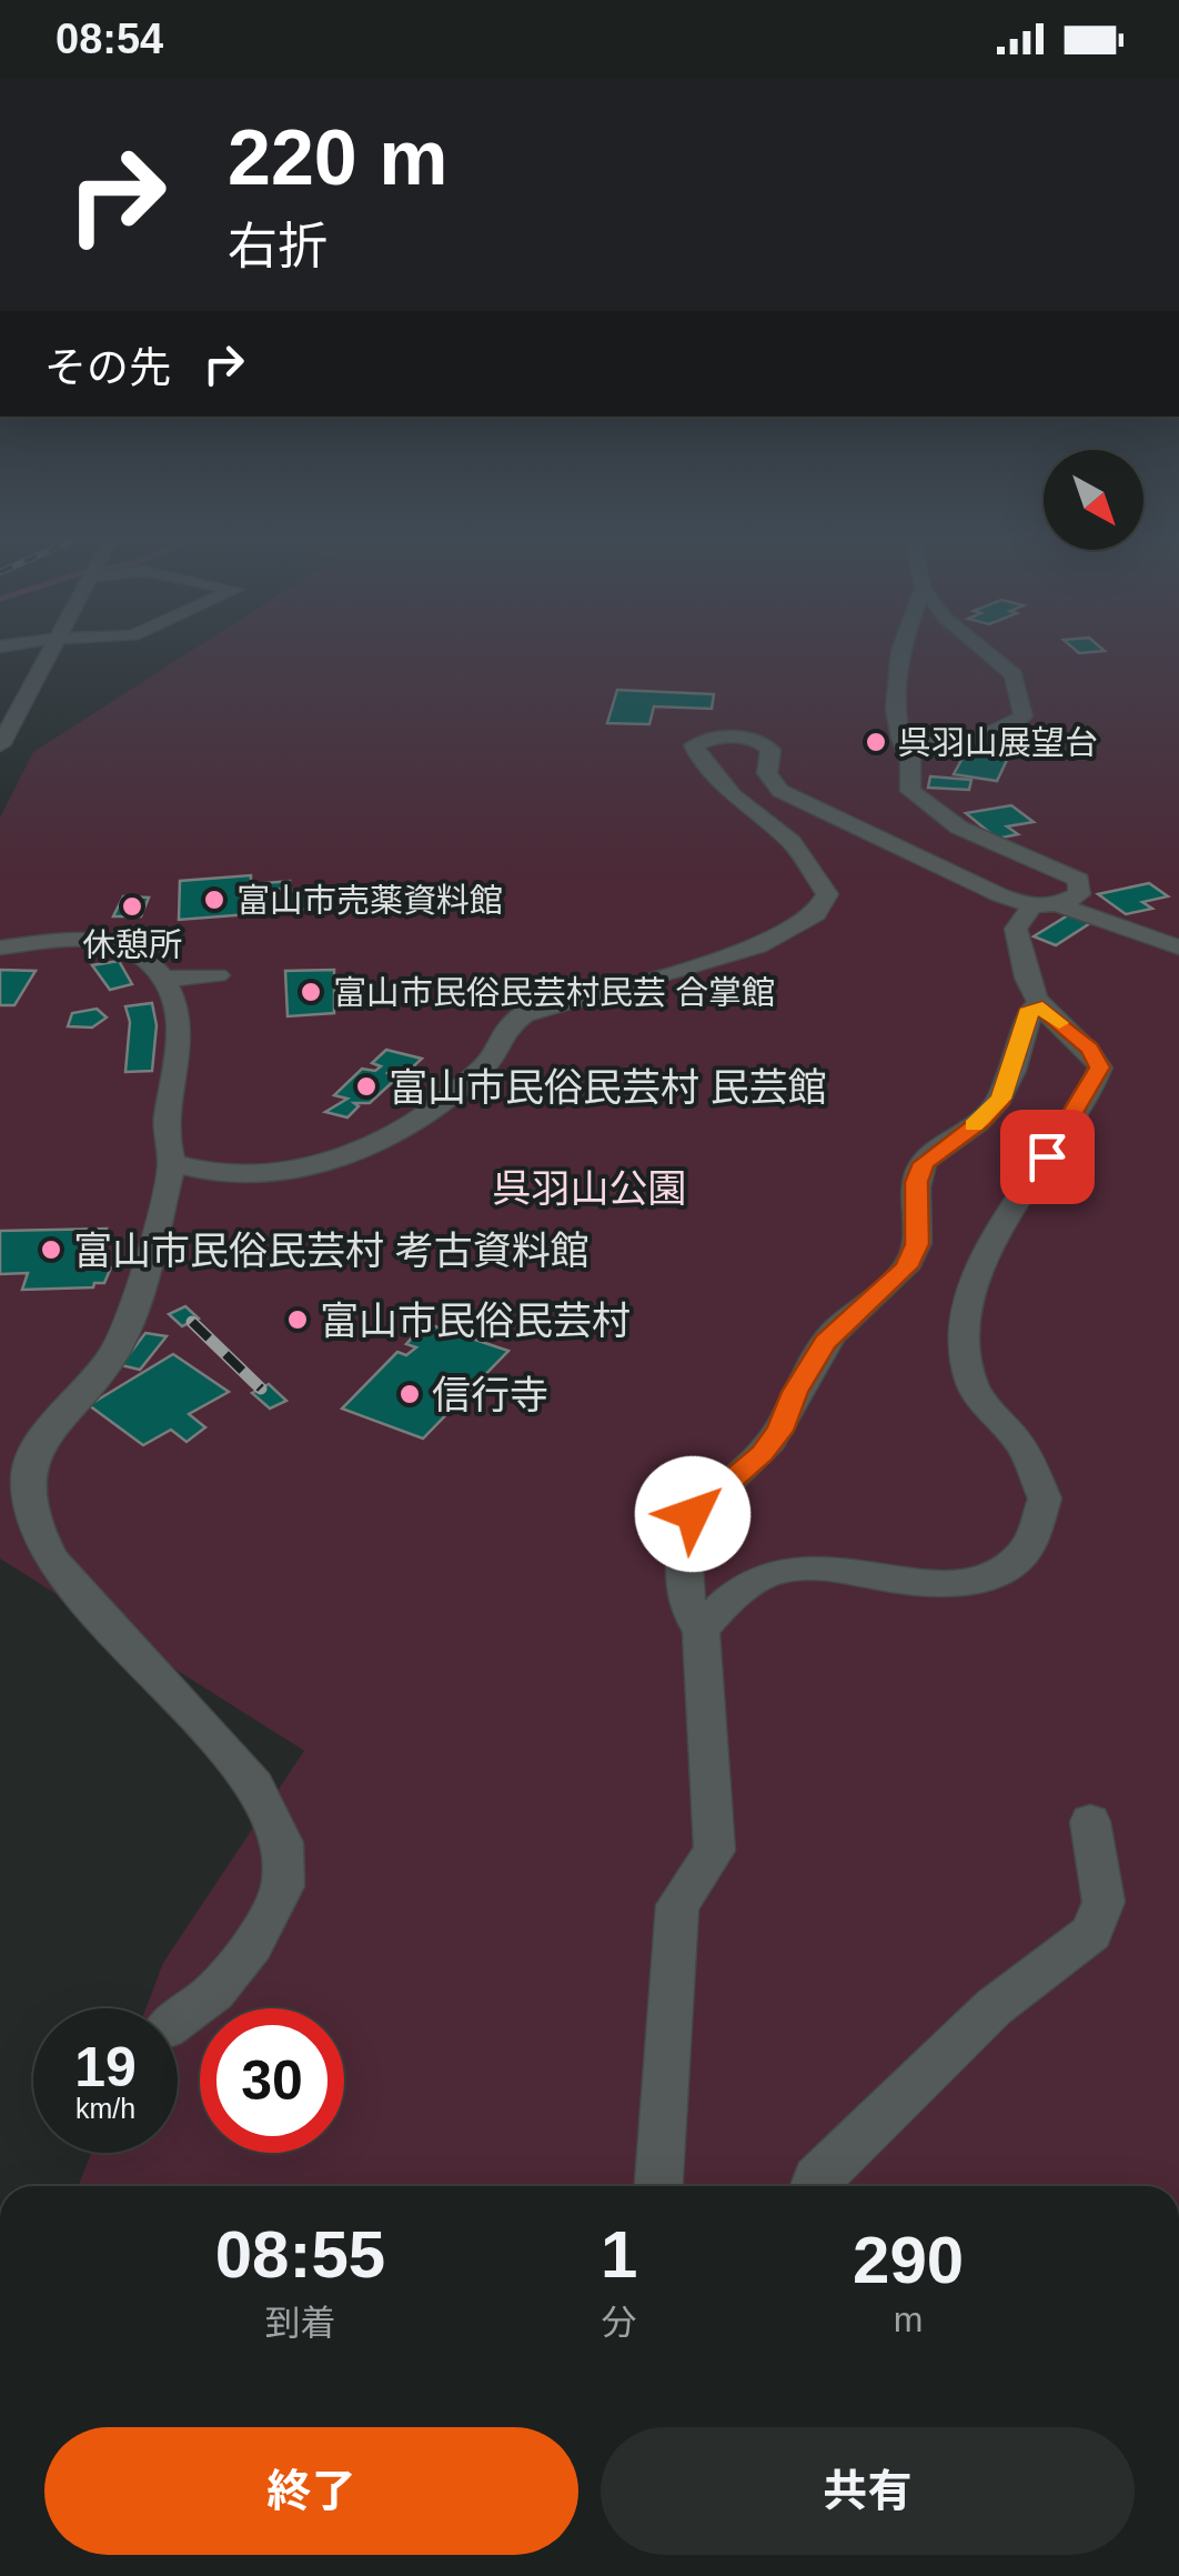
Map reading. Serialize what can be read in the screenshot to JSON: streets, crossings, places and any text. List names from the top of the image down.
{
  "parks": ["呉羽山公園"],
  "places": [
    "呉羽山展望台",
    "富山市売薬資料館",
    "休憩所",
    "富山市民俗民芸村民芸 合掌館",
    "富山市民俗民芸村 民芸館",
    "富山市民俗民芸村 考古資料館",
    "富山市民俗民芸村",
    "信行寺"
  ],
  "north": "bottom right",
  "page": {
    "status": "08:54",
    "turn": ["220 m", "右折"],
    "then": "その先",
    "speed": "19 km/h",
    "limit": "30",
    "eta": [
      "08:55",
      "到着",
      "1",
      "分",
      "290",
      "m"
    ],
    "buttons": ["終了", "共有"]
  }
}
